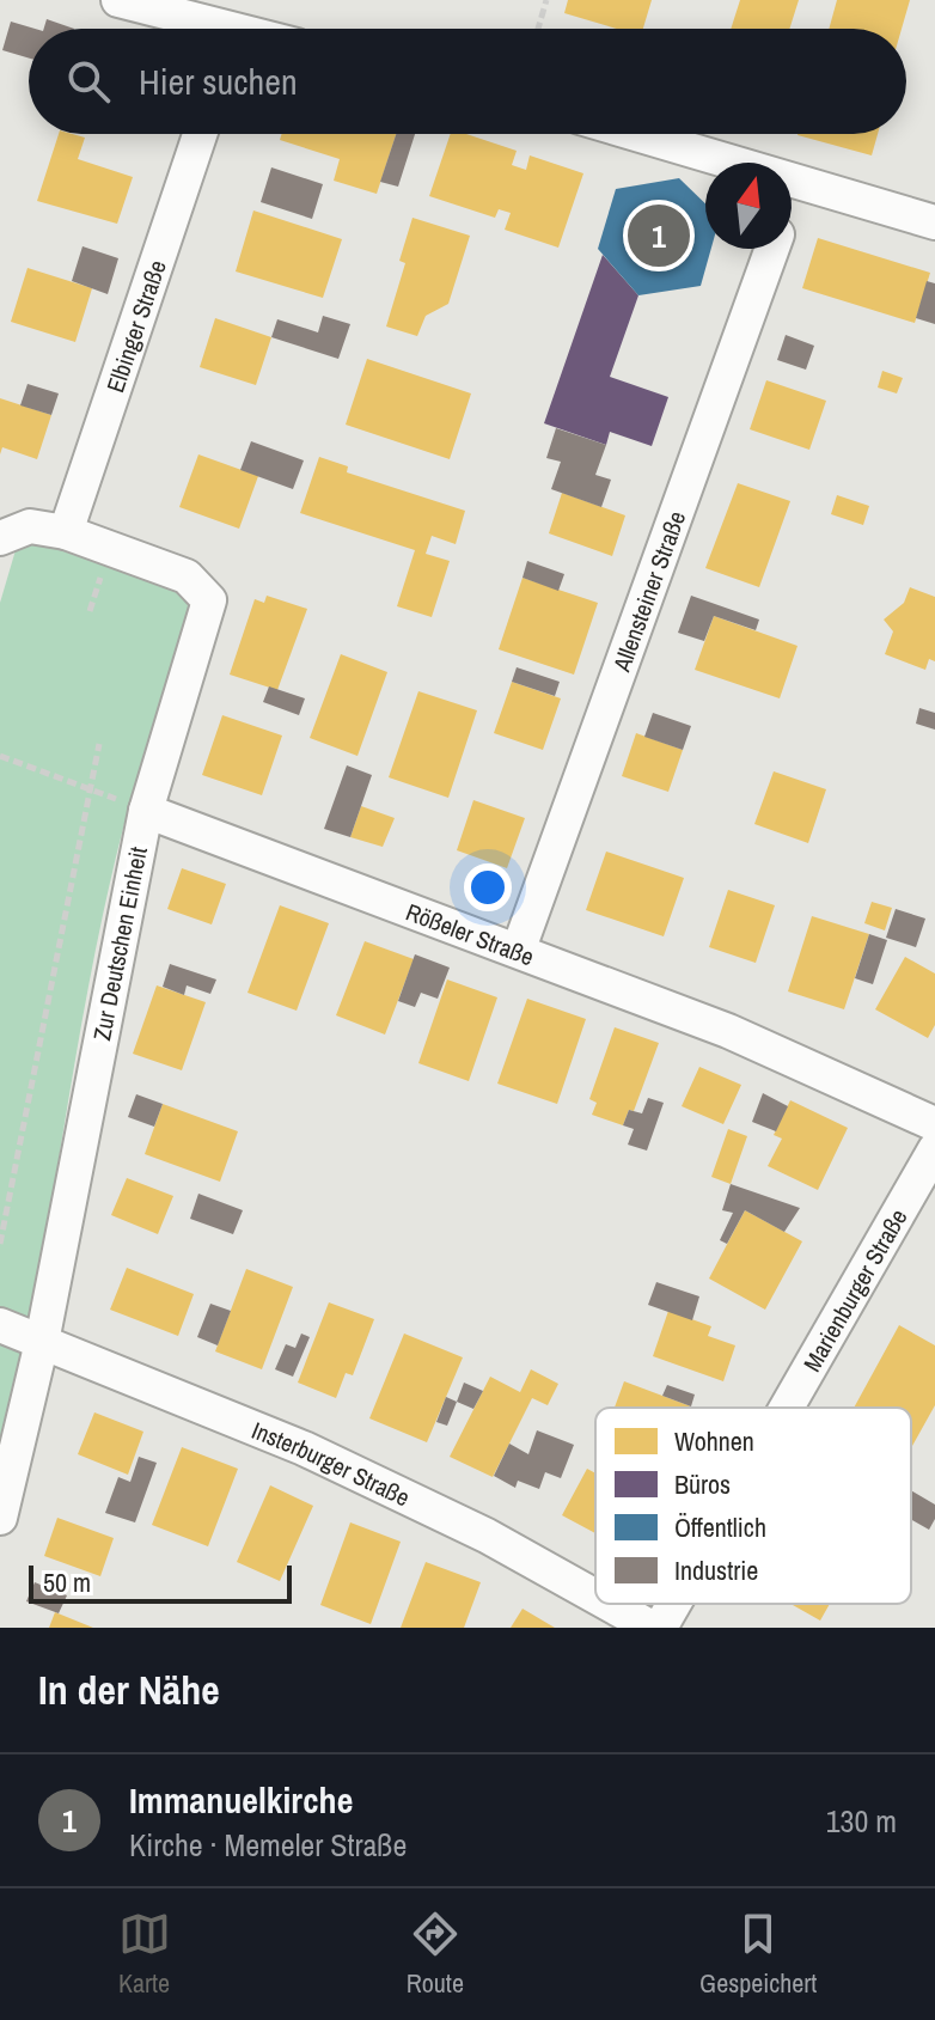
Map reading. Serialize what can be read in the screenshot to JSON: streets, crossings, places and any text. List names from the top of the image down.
{
  "streets": {
    "street": [
      "Elbinger Straße",
      "Allensteiner Straße",
      "Rößeler Straße",
      "Zur Deutschen Einheit",
      "Marienburger Straße",
      "Insterburger Straße"
    ]
  },
  "crossings": [
    ["Elbinger Straße", "Zur Deutschen Einheit"],
    ["Allensteiner Straße", "Rößeler Straße"],
    ["Rößeler Straße", "Zur Deutschen Einheit"],
    ["Zur Deutschen Einheit", "Insterburger Straße"]
  ],
  "legend": [
    "Wohnen",
    "Büros",
    "Öffentlich",
    "Industrie"
  ],
  "scale_bar": "50 m",
  "north": "top",
  "page": {
    "search": "Hier suchen",
    "pins": "1",
    "scale": "50 m",
    "heading": "In der Nähe",
    "list": [
      {
        "mark": "1",
        "name": "Immanuelkirche",
        "note": "Kirche · Memeler Straße",
        "value": "130 m"
      }
    ],
    "nav": ["Karte", "Route", "Gespeichert"]
  }
}
